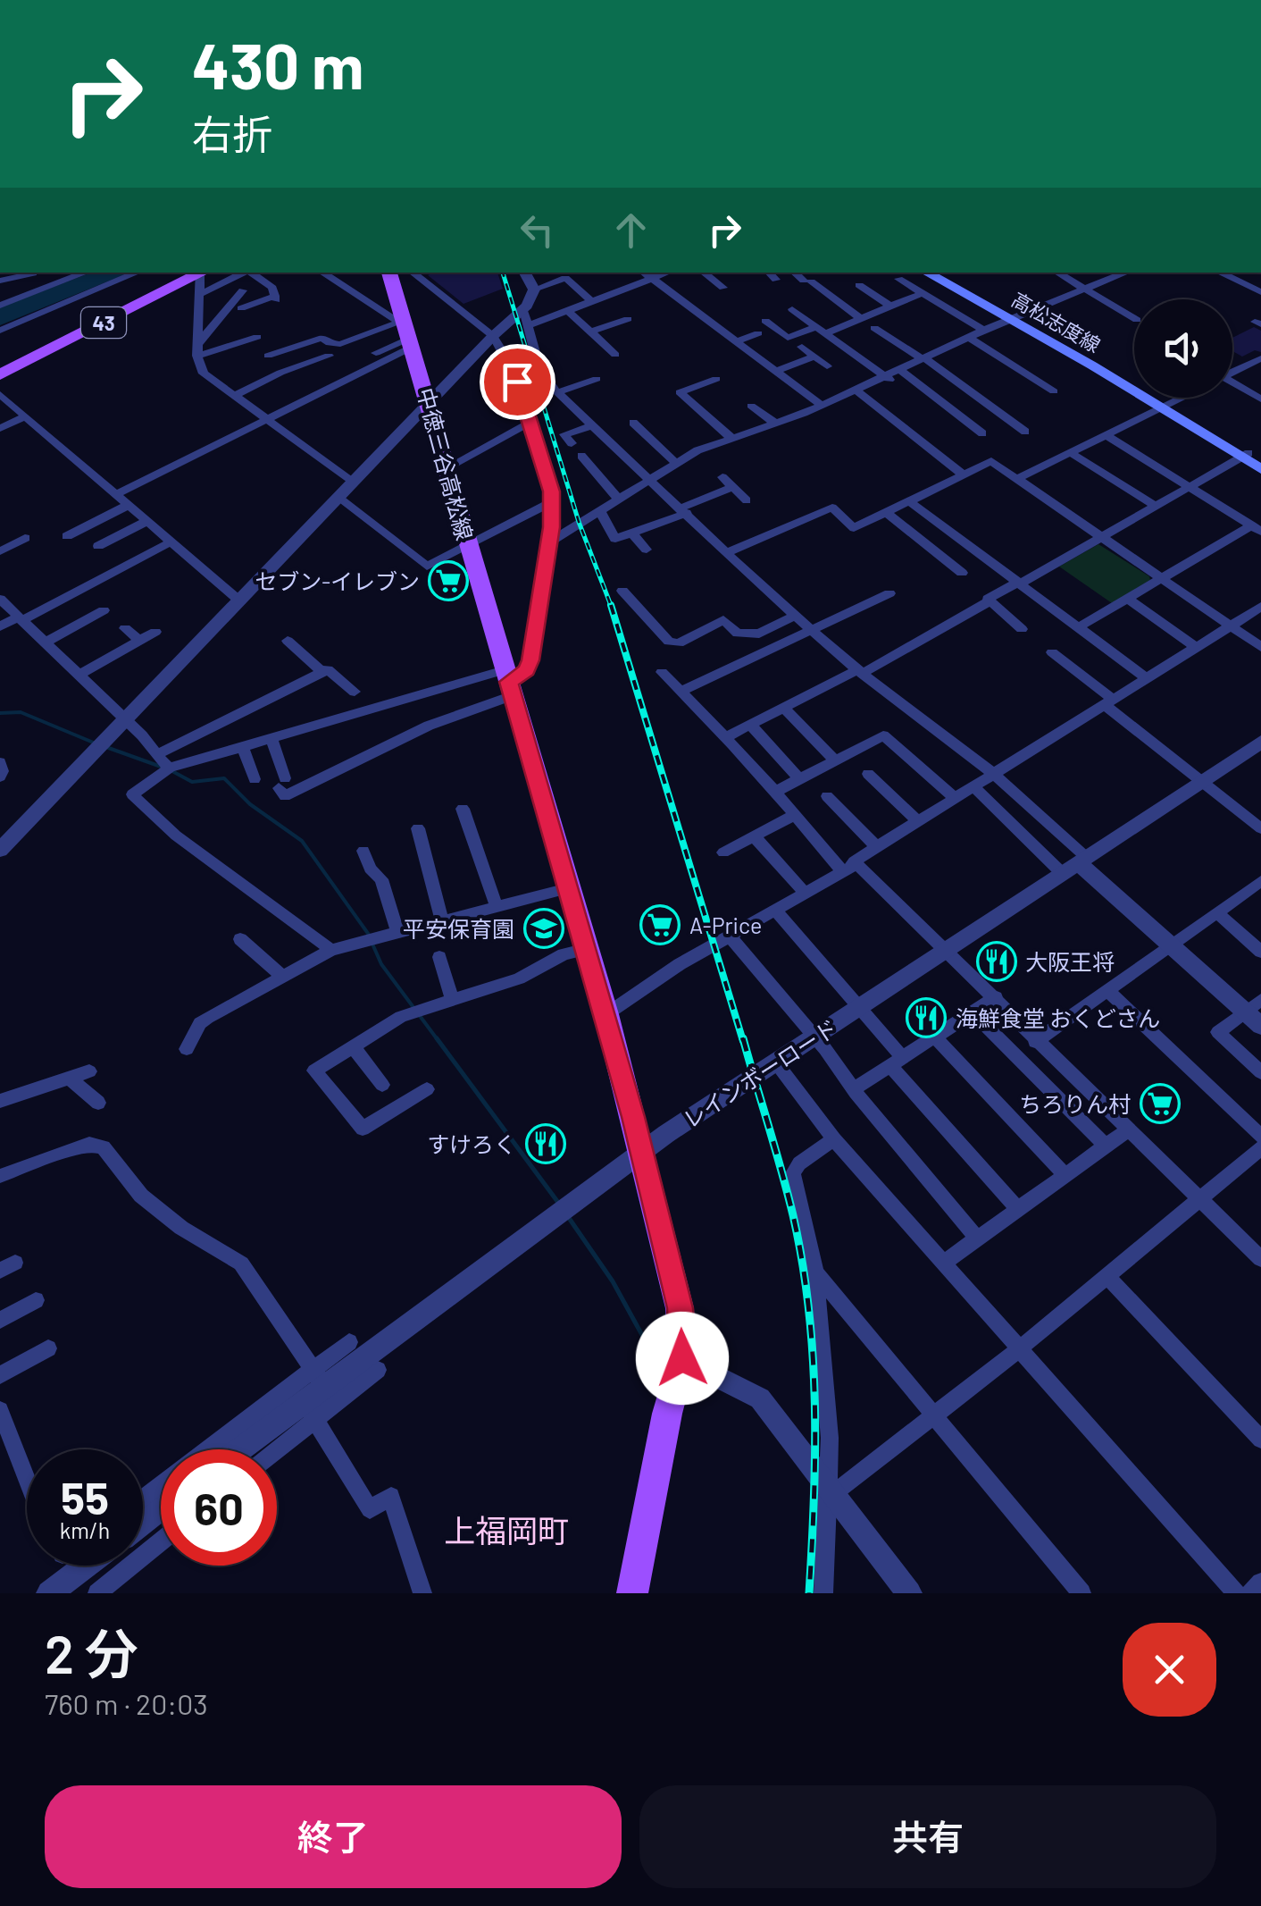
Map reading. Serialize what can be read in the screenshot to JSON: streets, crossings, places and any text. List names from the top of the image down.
{
  "streets": {
    "main road": ["高松志度線", "43", "中徳三谷高松線"],
    "street": ["レインボーロード"]
  },
  "crossings": [
    ["中徳三谷高松線", "レインボーロード"]
  ],
  "districts": ["上福岡町"],
  "places": {
    "supermarket": ["セブン-イレブン", "A-Price", "ちろりん村"],
    "school or university": ["平安保育園"],
    "restaurant": ["大阪王将", "海鮮食堂 おくどさん", "すけろく"]
  },
  "page": {
    "turn": ["430 m", "右折"],
    "speed": "55 km/h",
    "limit": "60",
    "heading": ["2 分", "760 m · 20:03"],
    "buttons": ["終了", "共有"]
  }
}
